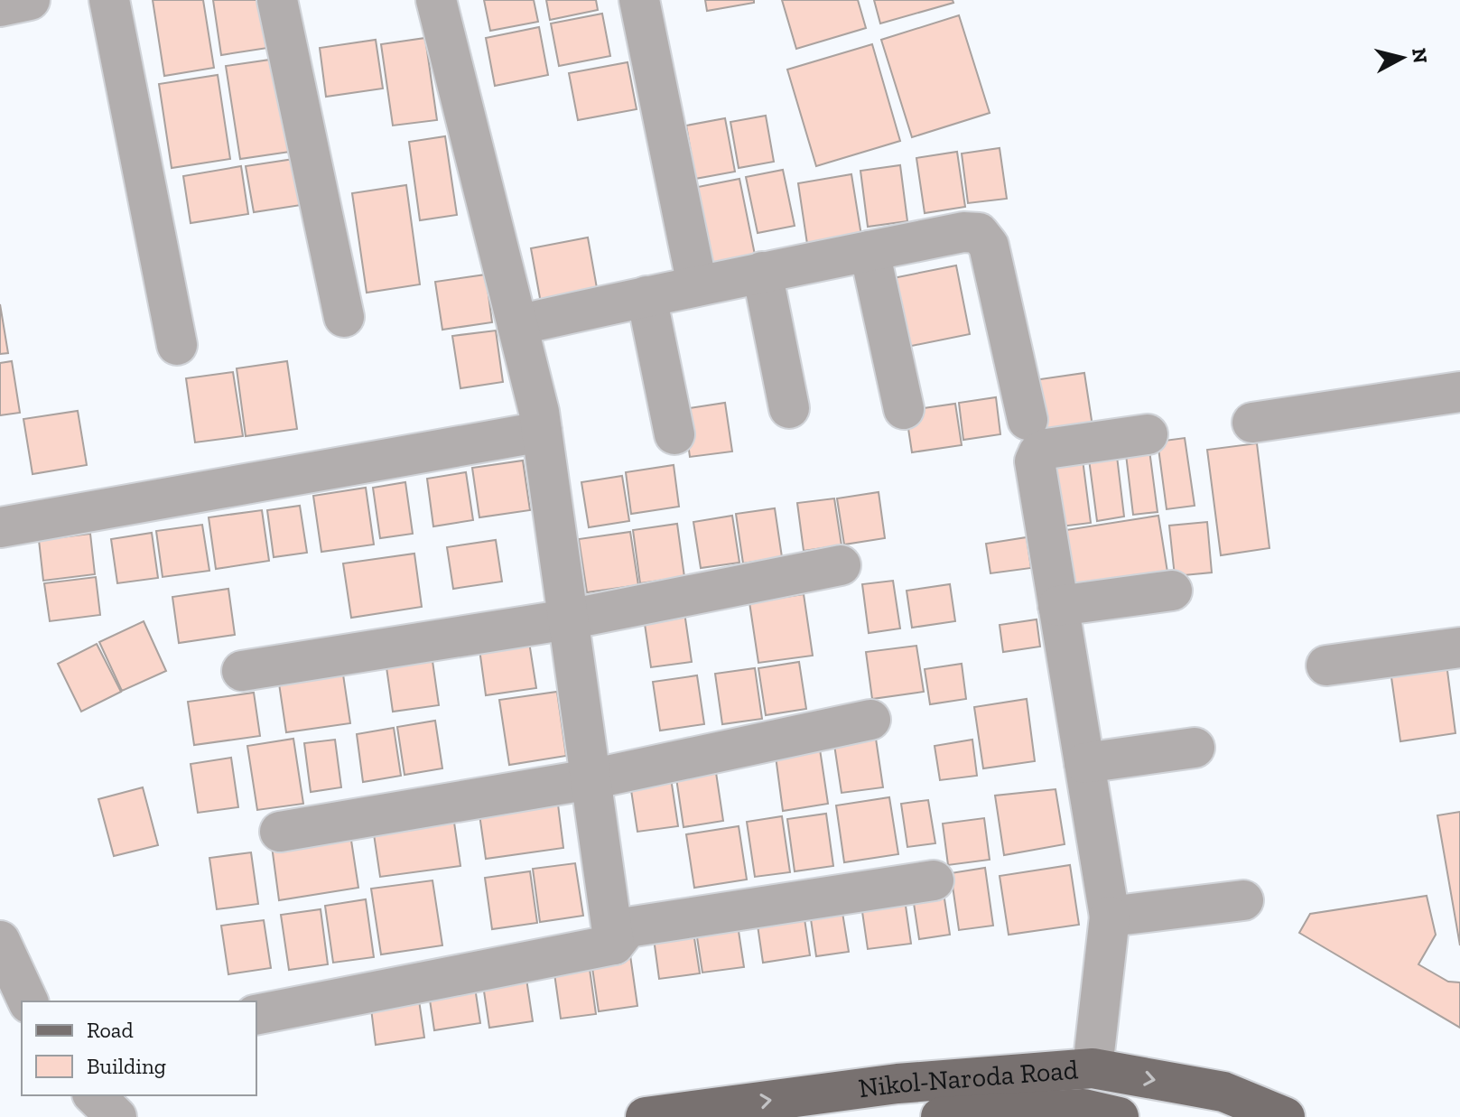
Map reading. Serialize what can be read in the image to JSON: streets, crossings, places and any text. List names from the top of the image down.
{
  "streets": {
    "main road": ["Nikol-Naroda Road"]
  },
  "one_way": ["Nikol-Naroda Road"],
  "legend": ["Road", "Building"],
  "north": "right"
}
